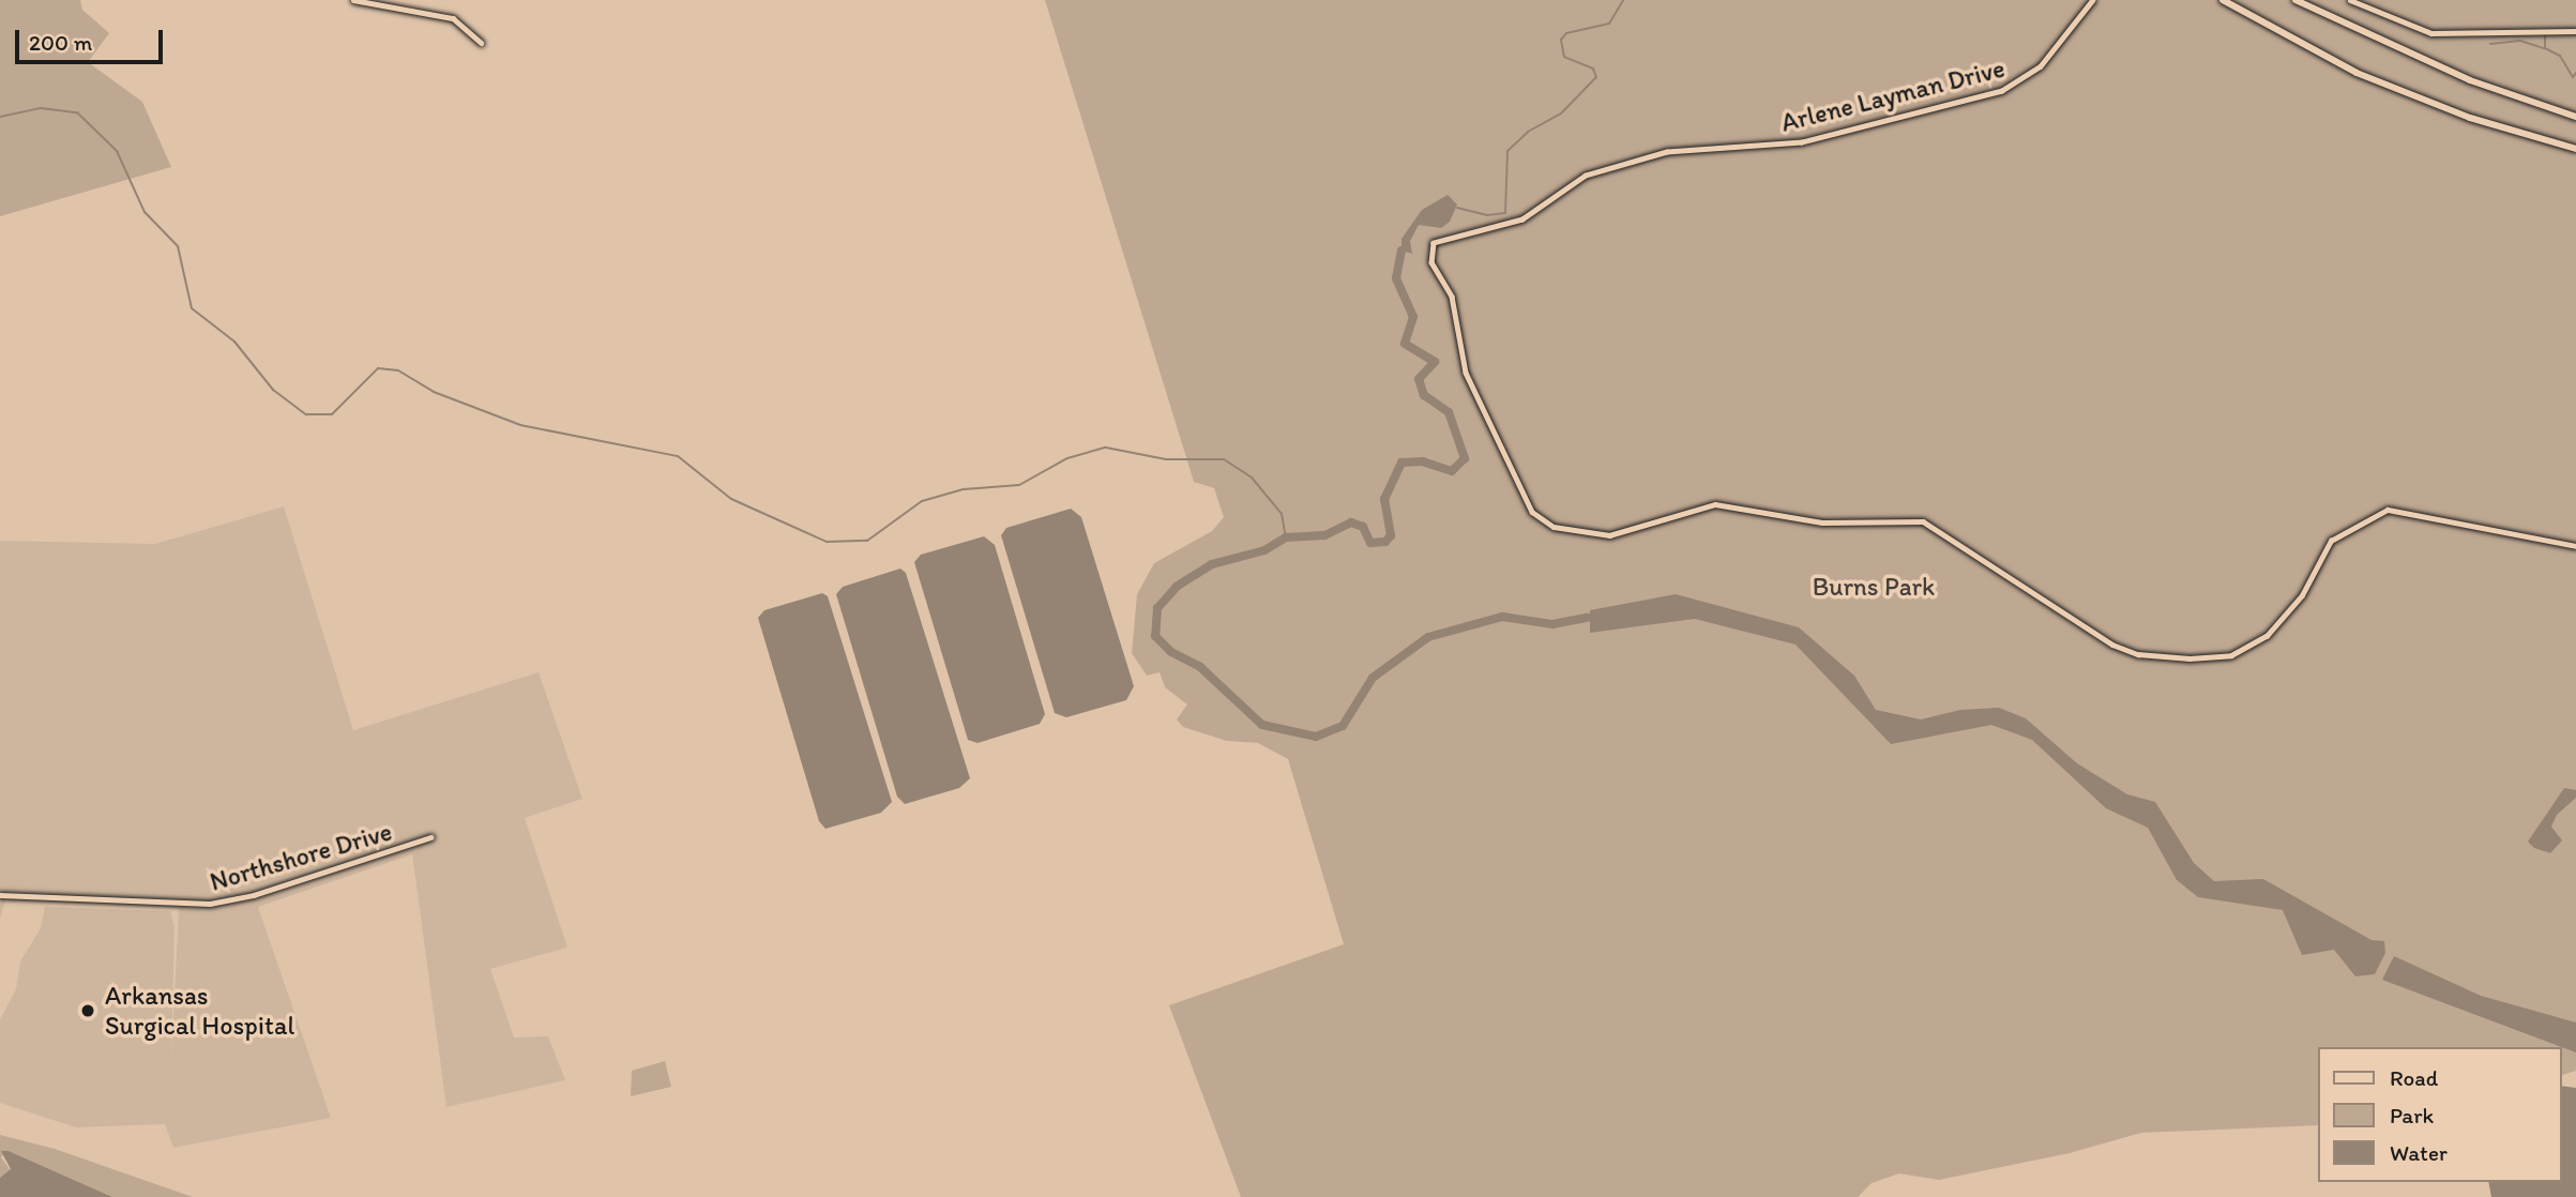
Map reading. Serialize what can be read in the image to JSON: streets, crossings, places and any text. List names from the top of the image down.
{
  "streets": {
    "street": ["Arlene Layman Drive", "Northshore Drive"]
  },
  "parks": ["Burns Park"],
  "places": ["Arkansas Surgical Hospital"],
  "legend": ["Road", "Park", "Water"],
  "scale_bar": "200 m"
}
